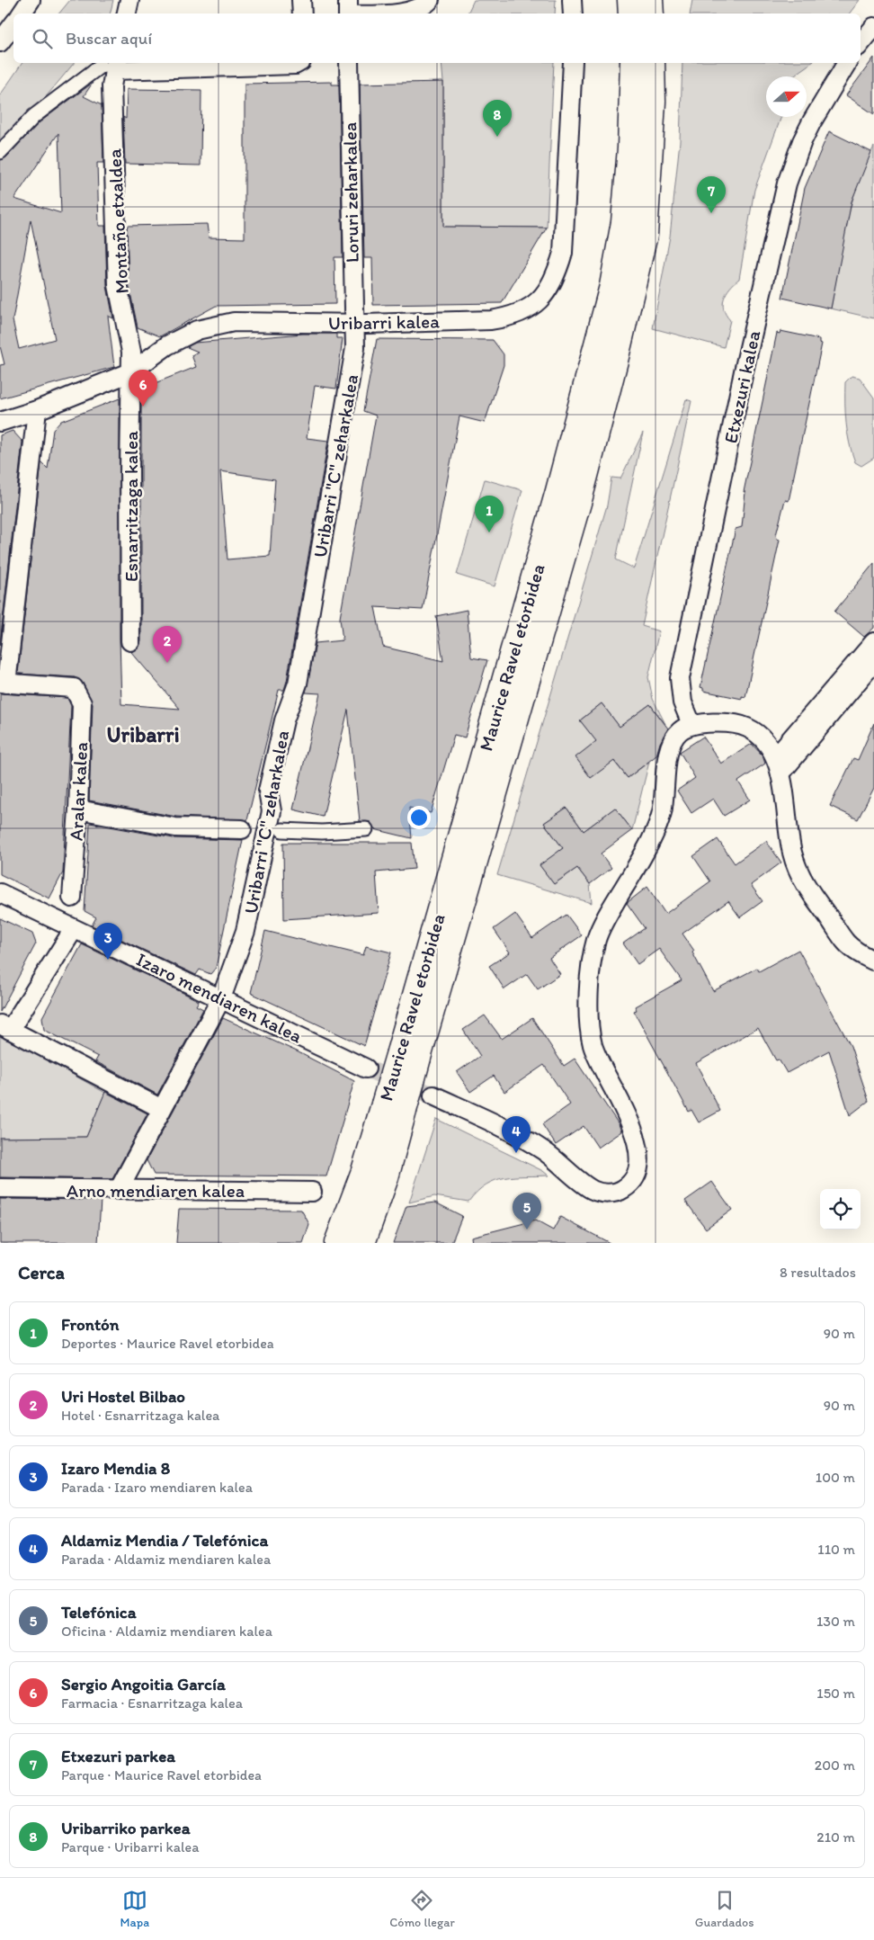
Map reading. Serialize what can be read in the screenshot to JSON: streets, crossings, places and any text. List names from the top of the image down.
{
  "streets": {
    "main road": ["Maurice Ravel etorbidea"],
    "street": [
      "Loruri zeharkalea",
      "Montaño etxaldea",
      "Uribarri kalea",
      "Etxezuri kalea",
      "Uribarri \"C\" zeharkalea",
      "Esnarritzaga kalea",
      "Aralar kalea",
      "Izaro mendiaren kalea",
      "Arno mendiaren kalea"
    ]
  },
  "crossings": [
    ["Loruri zeharkalea", "Uribarri kalea"],
    ["Loruri zeharkalea", "Uribarri \"C\" zeharkalea"],
    ["Montaño etxaldea", "Uribarri kalea"],
    ["Montaño etxaldea", "Esnarritzaga kalea"],
    ["Uribarri kalea", "Uribarri \"C\" zeharkalea"],
    ["Uribarri kalea", "Esnarritzaga kalea"],
    ["Uribarri \"C\" zeharkalea", "Izaro mendiaren kalea"],
    ["Uribarri \"C\" zeharkalea", "Arno mendiaren kalea"]
  ],
  "districts": ["Uribarri"],
  "north": "right",
  "page": {
    "search": "Buscar aquí",
    "pins": [
      "8",
      "7",
      "6",
      "1",
      "2",
      "3",
      "4",
      "5"
    ],
    "heading": ["Cerca", "8 resultados"],
    "list": [
      {
        "mark": "1",
        "name": "Frontón",
        "note": "Deportes · Maurice Ravel etorbidea",
        "value": "90 m"
      },
      {
        "mark": "2",
        "name": "Uri Hostel Bilbao",
        "note": "Hotel · Esnarritzaga kalea",
        "value": "90 m"
      },
      {
        "mark": "3",
        "name": "Izaro Mendia 8",
        "note": "Parada · Izaro mendiaren kalea",
        "value": "100 m"
      },
      {
        "mark": "4",
        "name": "Aldamiz Mendia / Telefónica",
        "note": "Parada · Aldamiz mendiaren kalea",
        "value": "110 m"
      },
      {
        "mark": "5",
        "name": "Telefónica",
        "note": "Oficina · Aldamiz mendiaren kalea",
        "value": "130 m"
      },
      {
        "mark": "6",
        "name": "Sergio Angoitia García",
        "note": "Farmacia · Esnarritzaga kalea",
        "value": "150 m"
      },
      {
        "mark": "7",
        "name": "Etxezuri parkea",
        "note": "Parque · Maurice Ravel etorbidea",
        "value": "200 m"
      },
      {
        "mark": "8",
        "name": "Uribarriko parkea",
        "note": "Parque · Uribarri kalea",
        "value": "210 m"
      }
    ],
    "nav": ["Mapa", "Cómo llegar", "Guardados"]
  }
}
